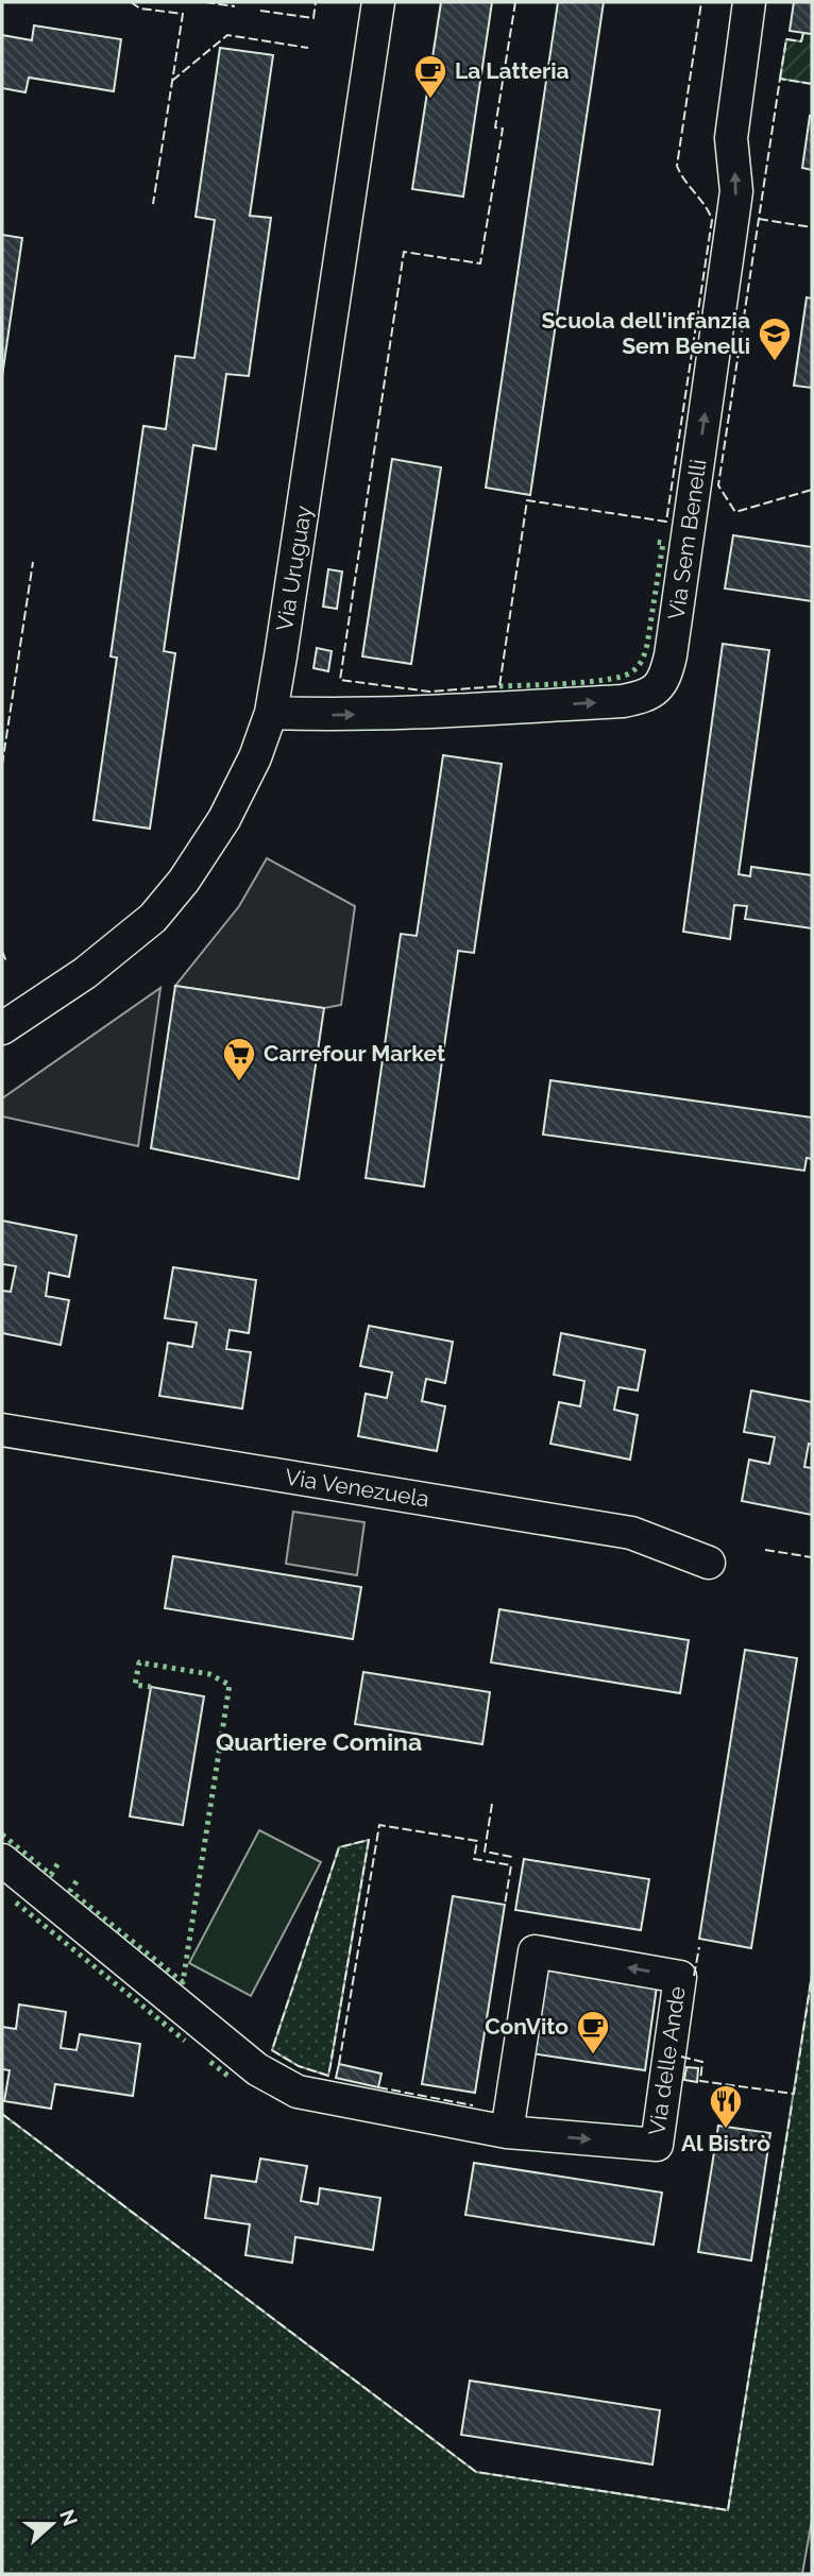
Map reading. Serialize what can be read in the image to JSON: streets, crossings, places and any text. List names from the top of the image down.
{
  "streets": {
    "street": [
      "Via Sem Benelli",
      "Via Uruguay",
      "Via Venezuela",
      "Via delle Ande"
    ]
  },
  "crossings": [
    ["Via Sem Benelli", "Via Uruguay"]
  ],
  "districts": ["Quartiere Comina"],
  "places": {
    "cafe": ["La Latteria", "ConVito"],
    "school or university": ["Scuola dell'infanzia Sem Benelli"],
    "supermarket": ["Carrefour Market"],
    "restaurant": ["Al Bistrò"]
  },
  "north": "right"
}
